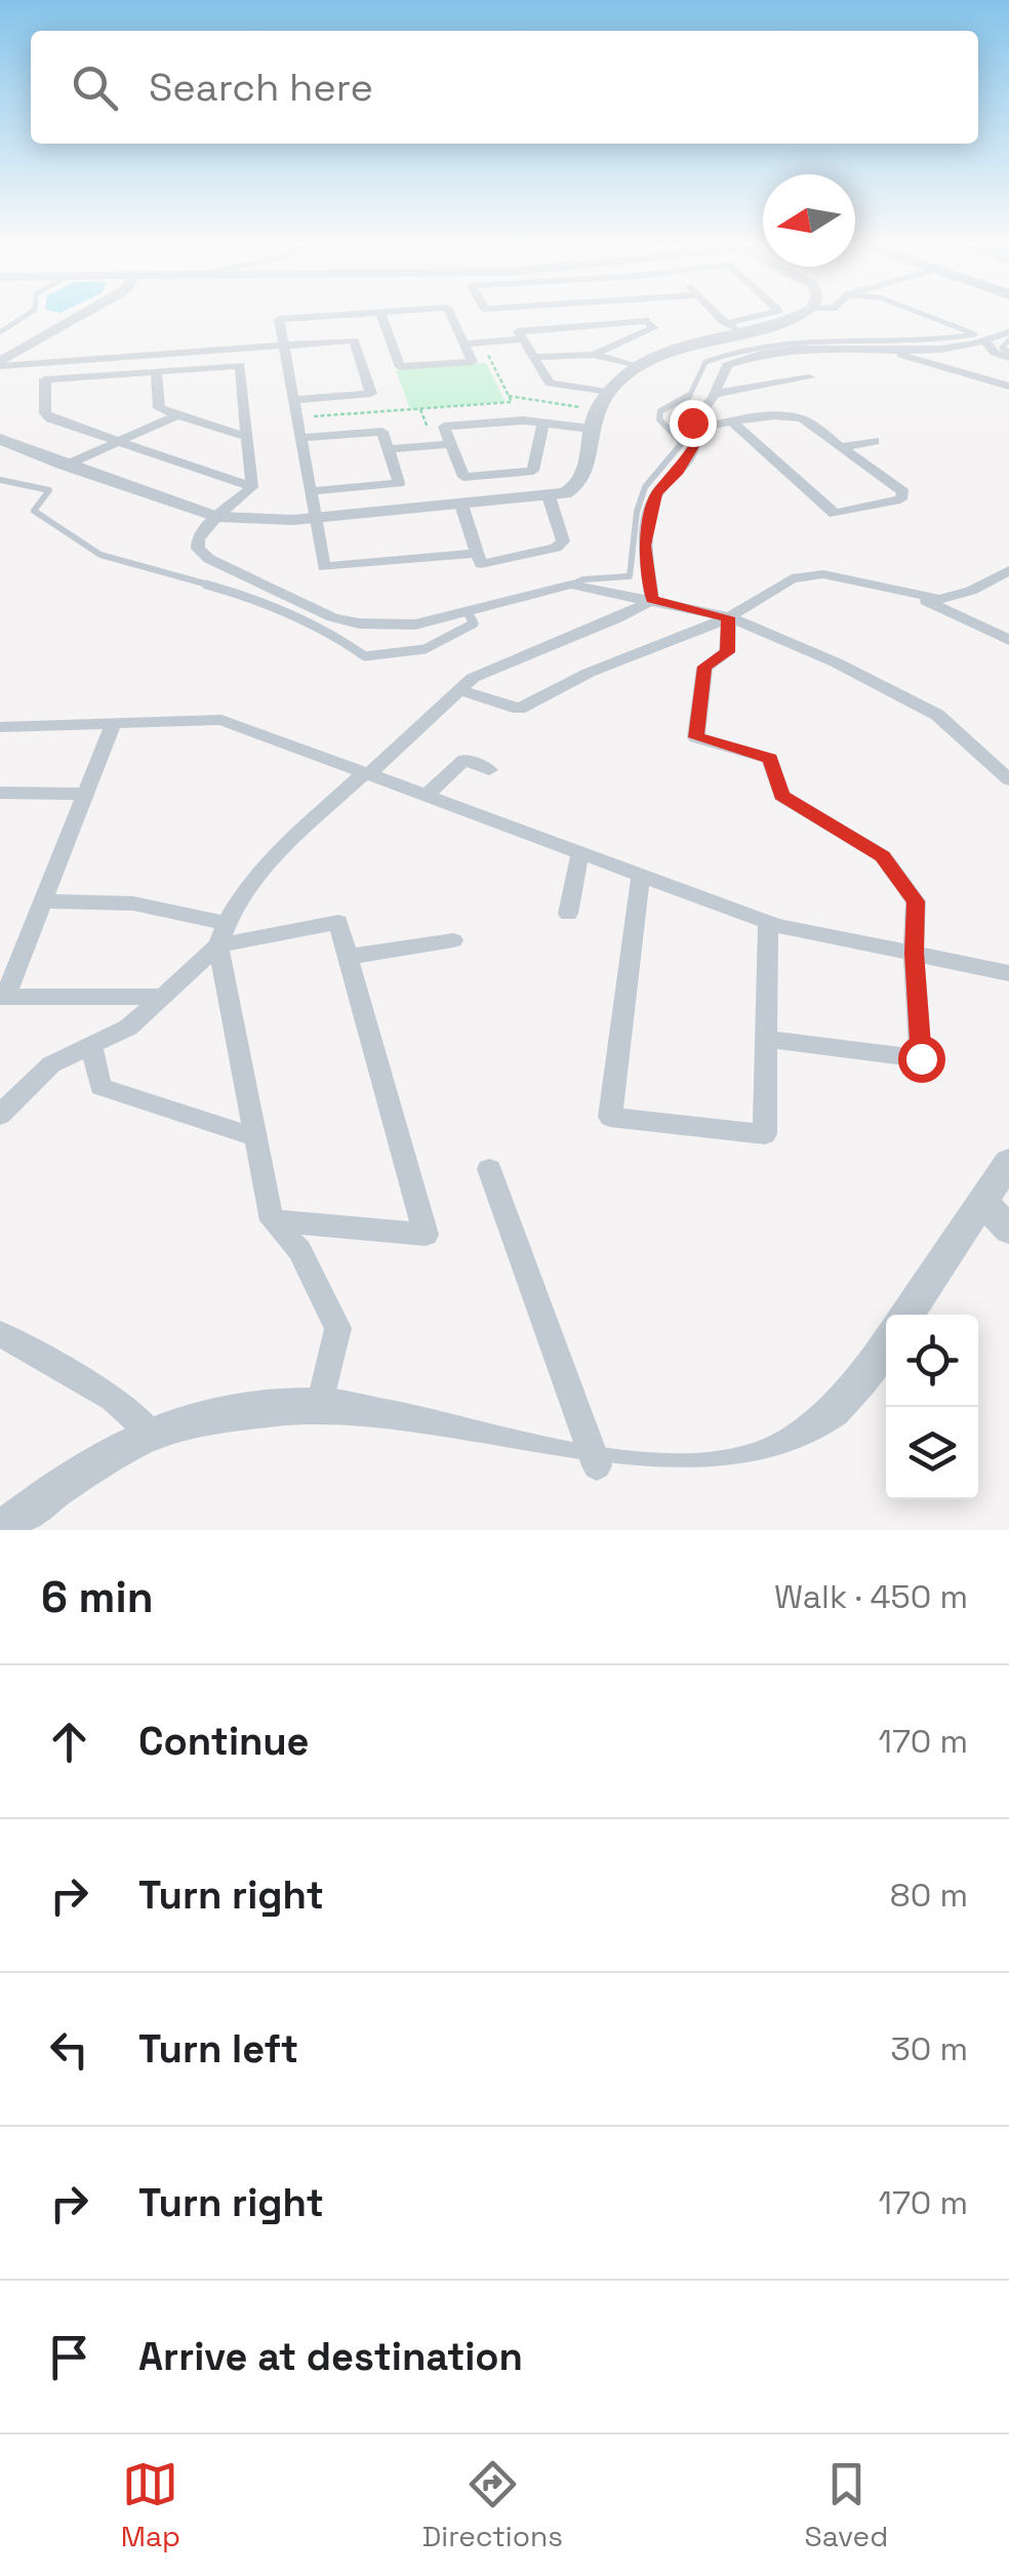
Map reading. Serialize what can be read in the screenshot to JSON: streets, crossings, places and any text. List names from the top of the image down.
{
  "north": "left",
  "page": {
    "search": "Search here",
    "heading": ["6 min", "Walk · 450 m"],
    "list": [
      ["Continue", "170 m"],
      ["Turn right", "80 m"],
      ["Turn left", "30 m"],
      ["Turn right", "170 m"],
      "Arrive at destination"
    ],
    "nav": ["Map", "Directions", "Saved"]
  }
}
